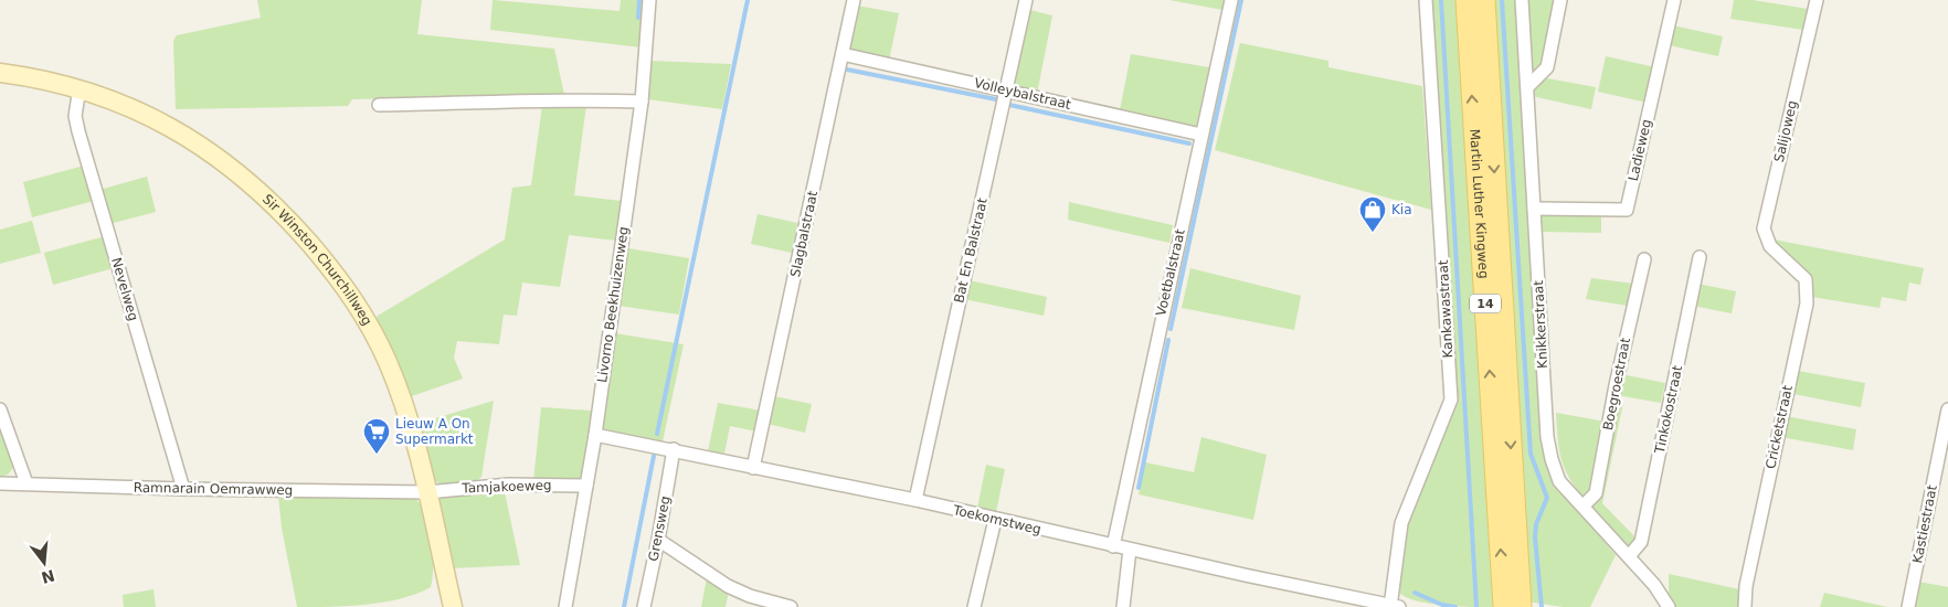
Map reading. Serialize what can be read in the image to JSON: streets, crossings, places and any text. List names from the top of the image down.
{
  "streets": {
    "main road": ["Martin Luther Kingweg", "14"],
    "street": [
      "Volleybalstraat",
      "Salijoweg",
      "Ladieweg",
      "Slagbalstraat",
      "Bat En Balstraat",
      "Sir Winston Churchillweg",
      "Voetbalstraat",
      "Nevelweg",
      "Livorno Beekhuizenweg",
      "Kankawastraat",
      "Knikkerstraat",
      "Boegroestraat",
      "Tinkokostraat",
      "Cricketstraat",
      "Tamjakoeweg",
      "Ramnarain Oemrawweg",
      "Toekomstweg",
      "Kastiestraat",
      "Grensweg"
    ]
  },
  "crossings": [
    ["Volleybalstraat", "Slagbalstraat"],
    ["Volleybalstraat", "Bat En Balstraat"],
    ["Volleybalstraat", "Voetbalstraat"],
    ["Salijoweg", "Cricketstraat"],
    ["Ladieweg", "Knikkerstraat"],
    ["Slagbalstraat", "Toekomstweg"],
    ["Bat En Balstraat", "Toekomstweg"],
    ["Sir Winston Churchillweg", "Nevelweg"],
    ["Sir Winston Churchillweg", "Tamjakoeweg"],
    ["Sir Winston Churchillweg", "Ramnarain Oemrawweg"],
    ["Voetbalstraat", "Toekomstweg"],
    ["Nevelweg", "Ramnarain Oemrawweg"],
    ["Livorno Beekhuizenweg", "Tamjakoeweg"],
    ["Livorno Beekhuizenweg", "Toekomstweg"],
    ["Kankawastraat", "Toekomstweg"],
    ["Knikkerstraat", "Boegroestraat"],
    ["Knikkerstraat", "Tinkokostraat"],
    ["Tamjakoeweg", "Ramnarain Oemrawweg"],
    ["Toekomstweg", "Grensweg"]
  ],
  "places": {
    "shop": ["Kia"],
    "supermarket": ["Lieuw A On Supermarkt"]
  },
  "north": "bottom"
}
